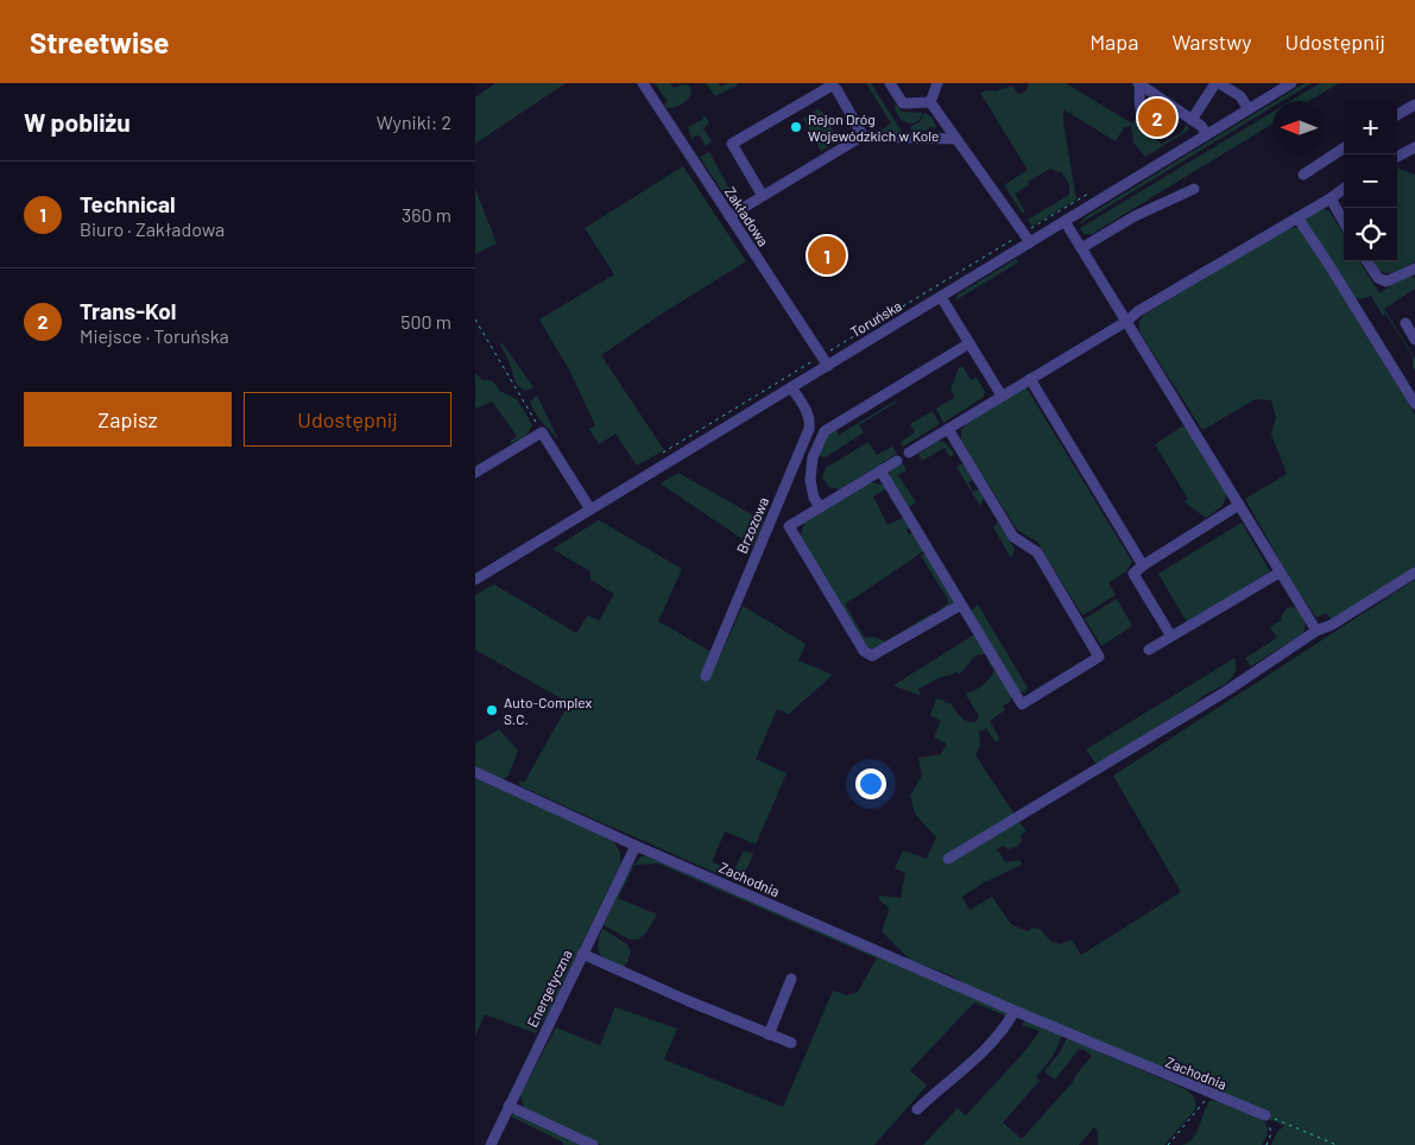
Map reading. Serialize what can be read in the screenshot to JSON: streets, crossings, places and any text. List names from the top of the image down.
{
  "streets": {
    "street": [
      "Zakładowa",
      "Toruńska",
      "Brzozowa",
      "Zachodnia",
      "Energetyczna"
    ]
  },
  "crossings": [
    ["Zakładowa", "Toruńska"],
    ["Toruńska", "Brzozowa"],
    ["Zachodnia", "Energetyczna"]
  ],
  "places": ["Rejon Dróg Wojewódzkich w Kole", "Auto-Complex S.C."],
  "north": "left",
  "page": {
    "header": "Streetwise",
    "nav": ["Mapa", "Warstwy", "Udostępnij"],
    "heading": ["W pobliżu", "Wyniki: 2"],
    "pins": ["2", "1"],
    "map_buttons": ["+", "−"],
    "list": [
      {
        "mark": "1",
        "name": "Technical",
        "note": "Biuro · Zakładowa",
        "value": "360 m"
      },
      {
        "mark": "2",
        "name": "Trans-Kol",
        "note": "Miejsce · Toruńska",
        "value": "500 m"
      }
    ],
    "buttons": ["Zapisz", "Udostępnij"]
  }
}
